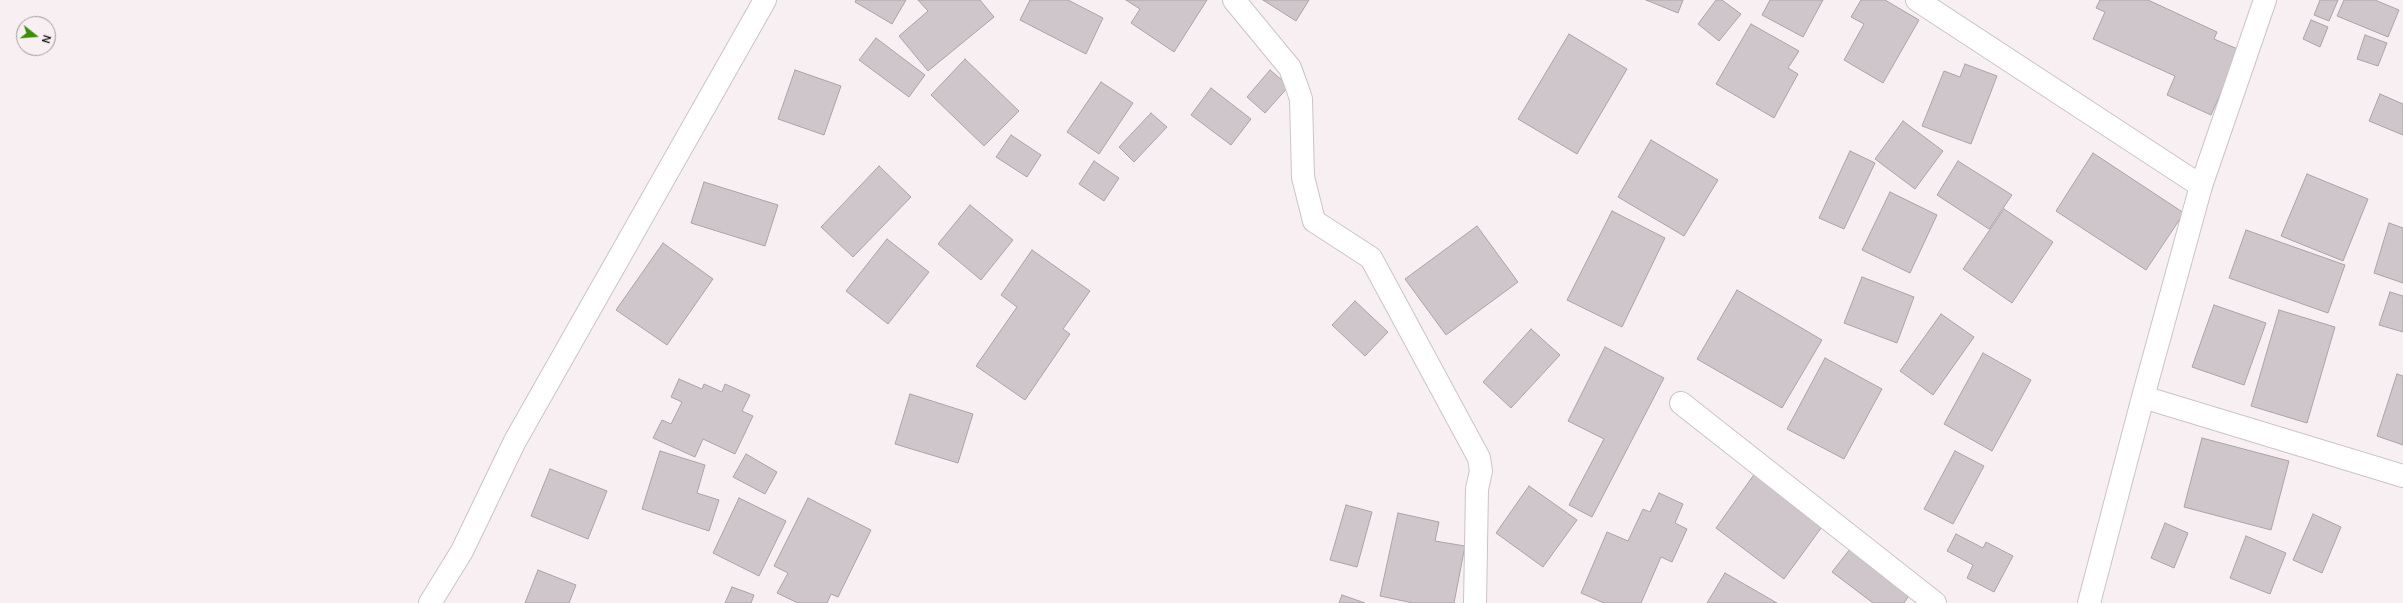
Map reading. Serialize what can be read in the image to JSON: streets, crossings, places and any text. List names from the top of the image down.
{
  "north": "right"
}
